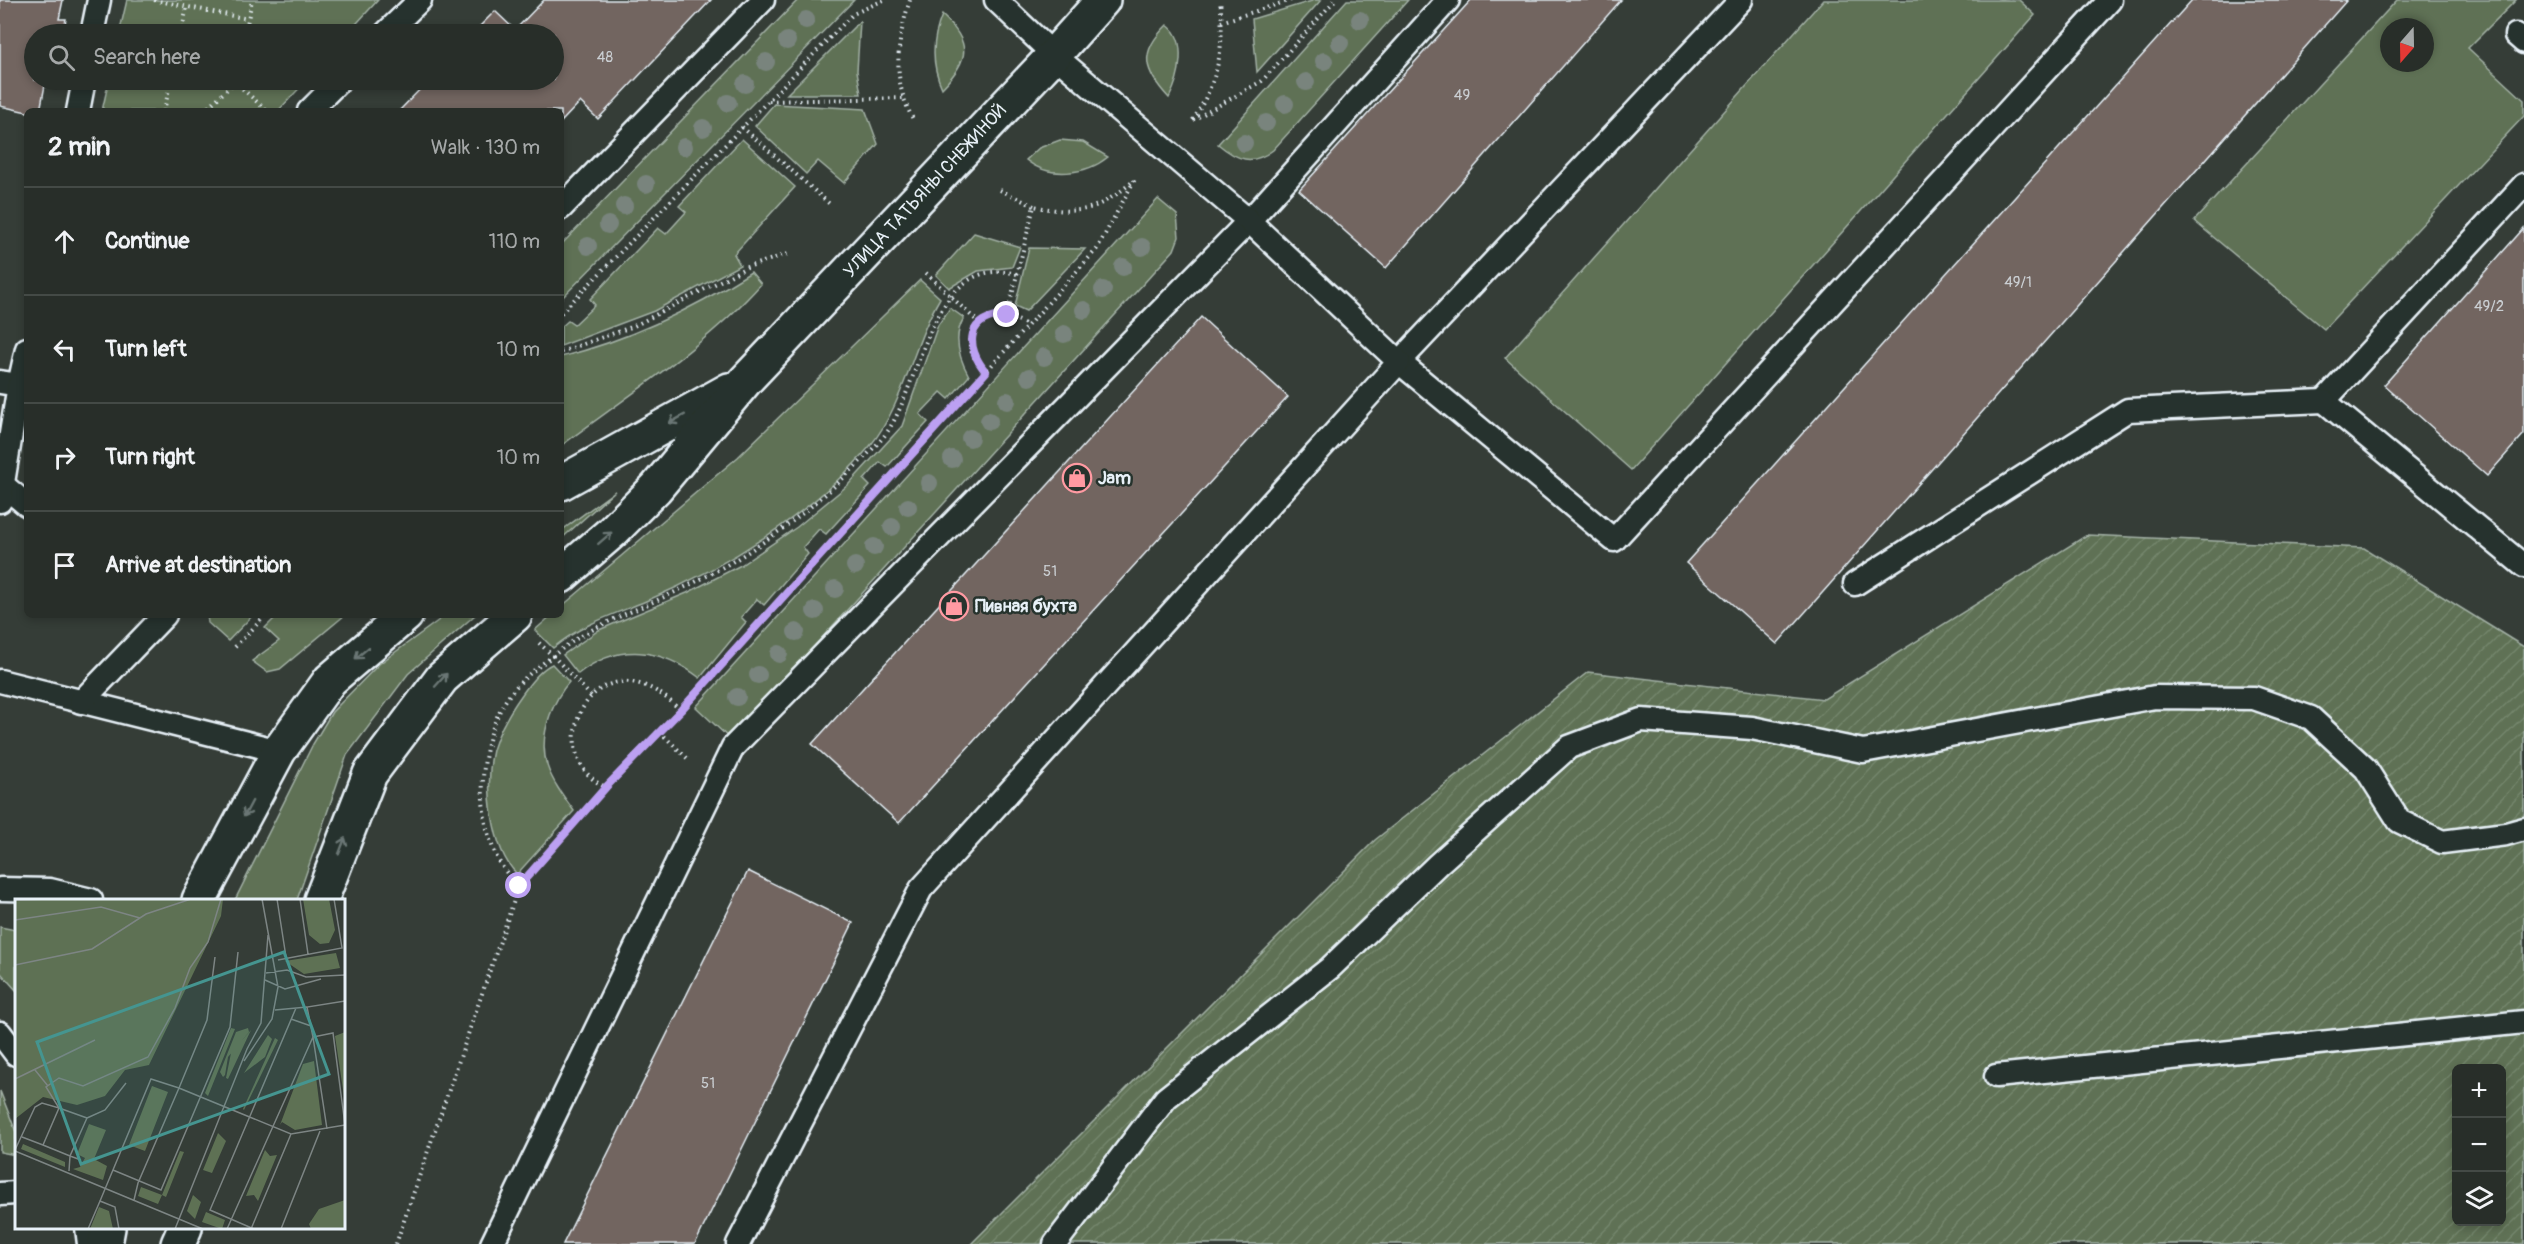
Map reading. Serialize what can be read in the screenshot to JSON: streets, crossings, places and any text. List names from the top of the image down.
{
  "streets": {
    "street": ["УЛИЦА ТАТЬЯНЫ СНЕЖИНОЙ"]
  },
  "places": {
    "shop": ["Jam", "Пивная бухта"]
  },
  "house_numbers": [
    "48",
    "49",
    "49/1",
    "49/2",
    "51",
    "51"
  ],
  "north": "bottom",
  "page": {
    "search": "Search here",
    "heading": ["2 min", "Walk · 130 m"],
    "list": [
      ["Continue", "110 m"],
      ["Turn left", "10 m"],
      ["Turn right", "10 m"],
      "Arrive at destination"
    ],
    "map_buttons": ["+", "−"]
  }
}
